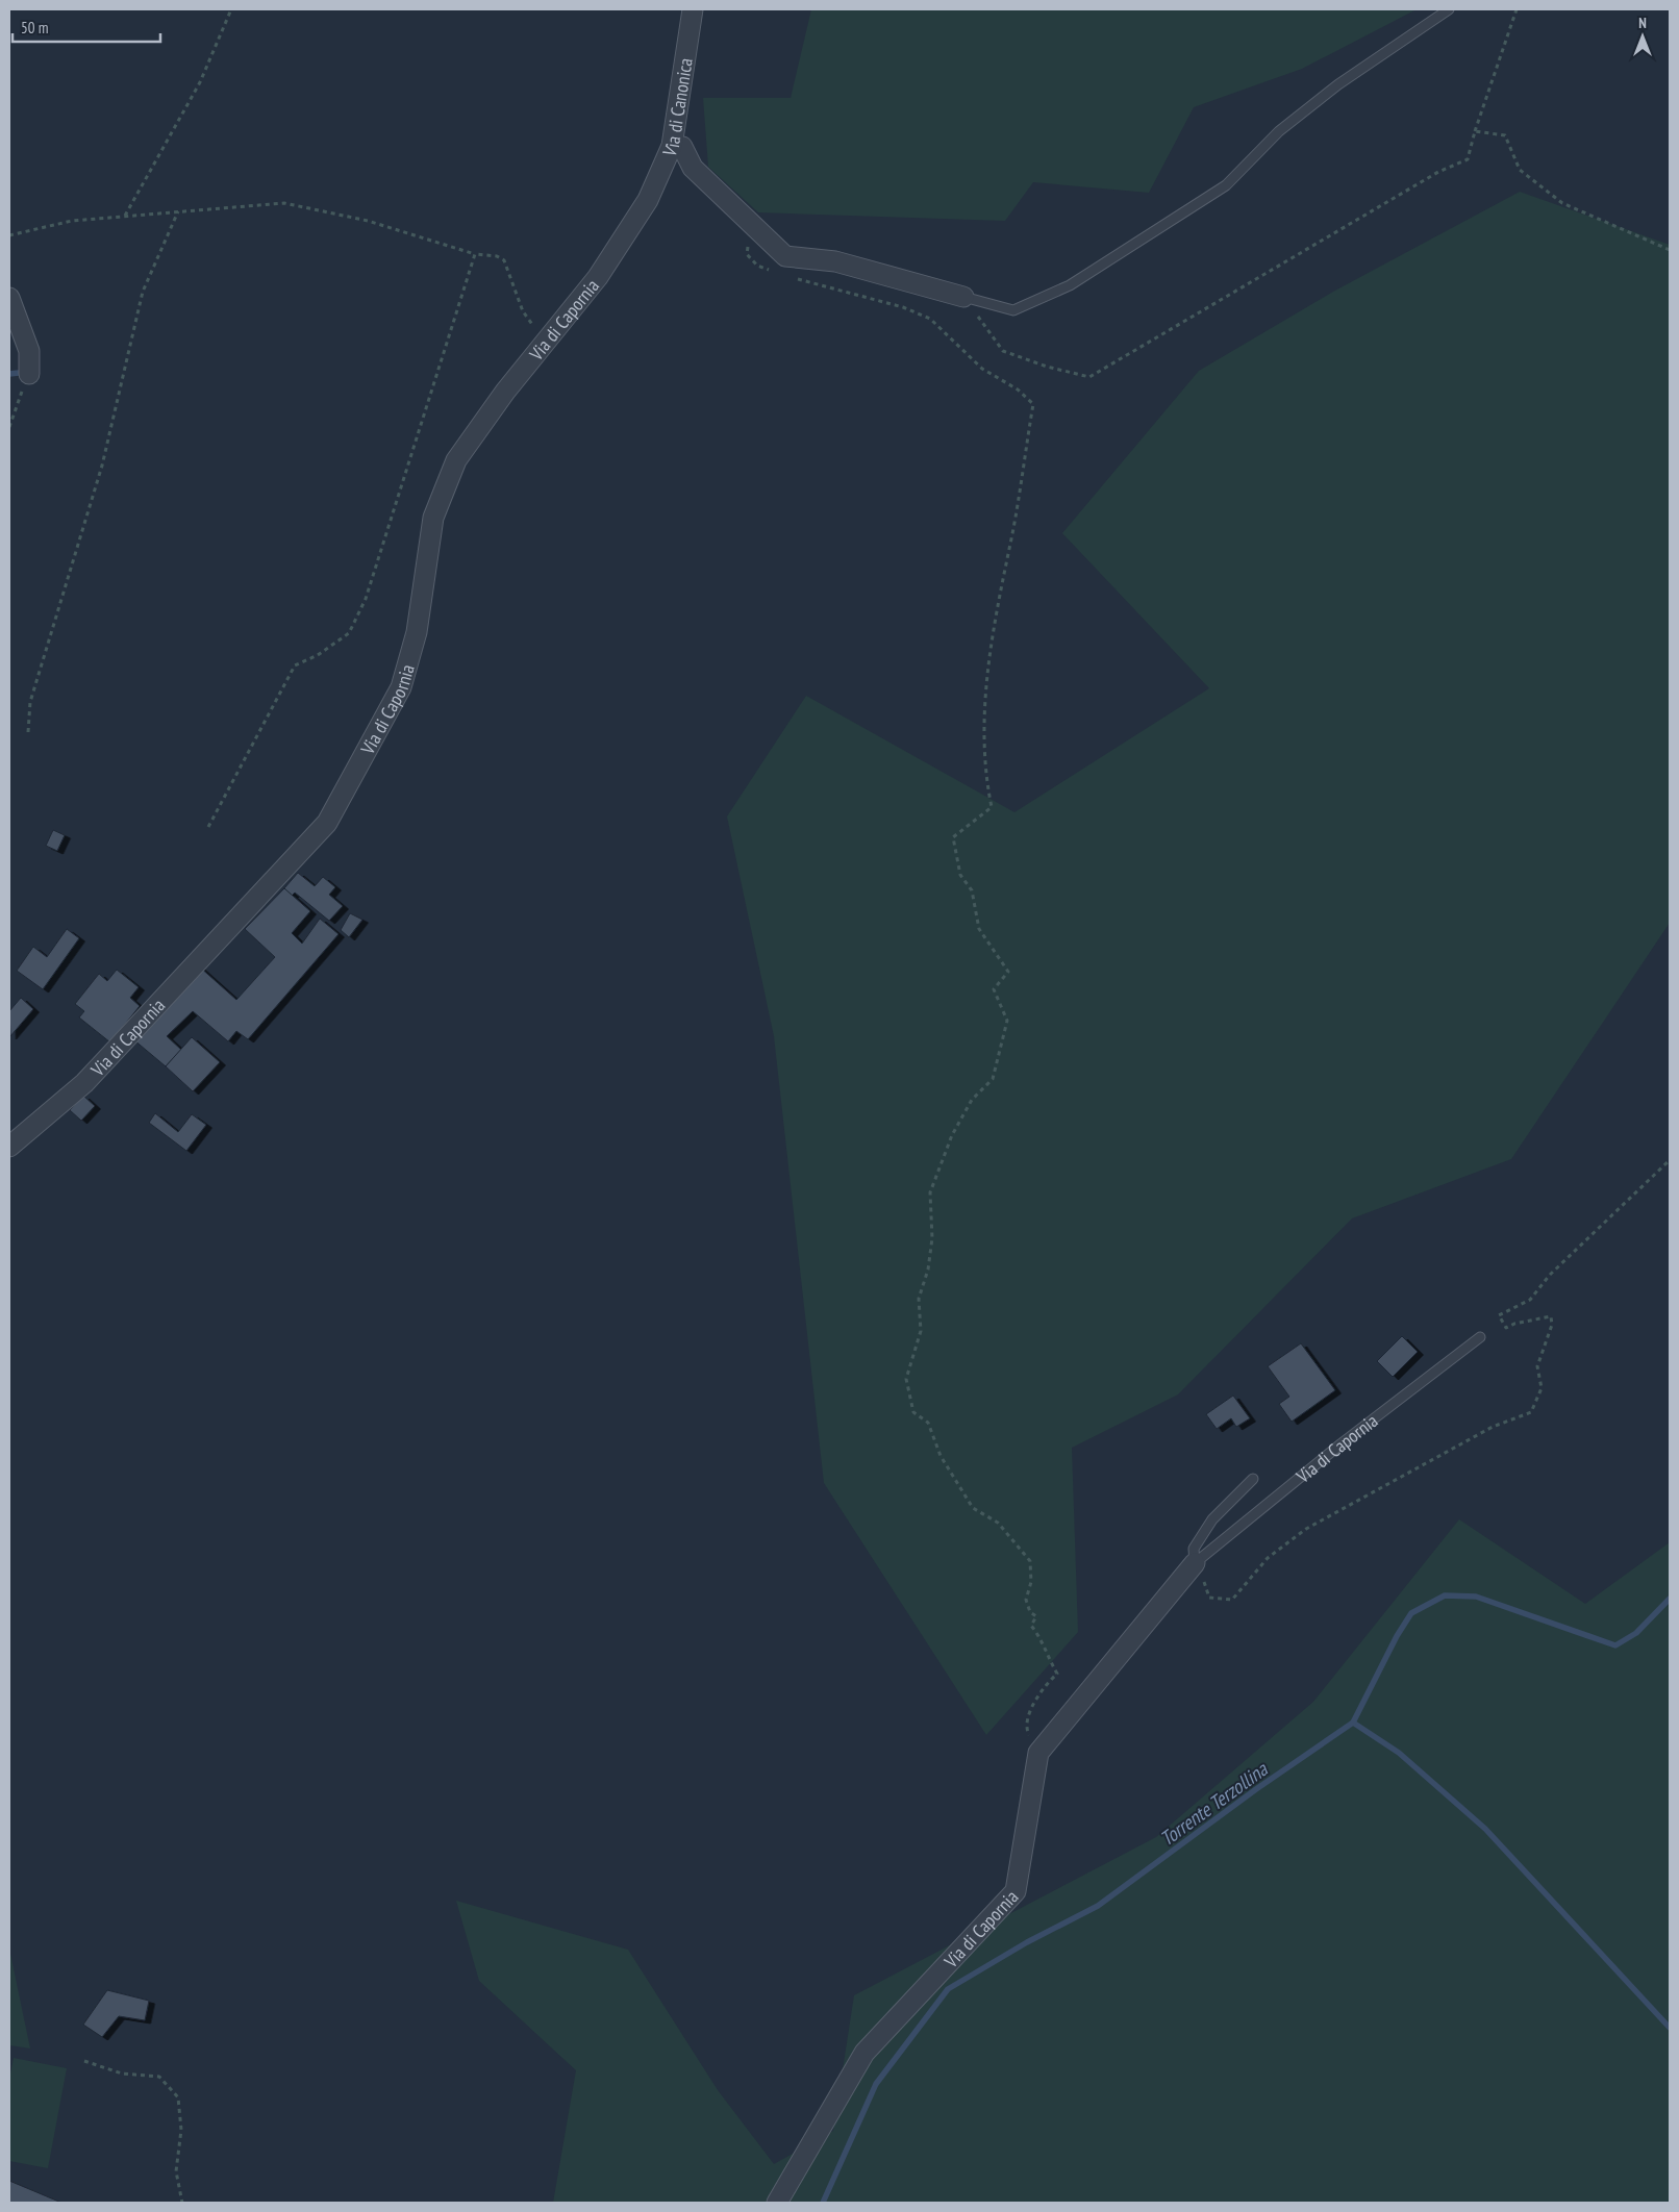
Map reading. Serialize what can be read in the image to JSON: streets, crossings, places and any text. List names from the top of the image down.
{
  "streets": {
    "street": ["Via di Canonica", "Via di Capornia"]
  },
  "crossings": [
    ["Via di Canonica", "Via di Capornia"]
  ],
  "water": ["Torrente Terzollina"],
  "scale_bar": "50 m",
  "north": "top"
}
